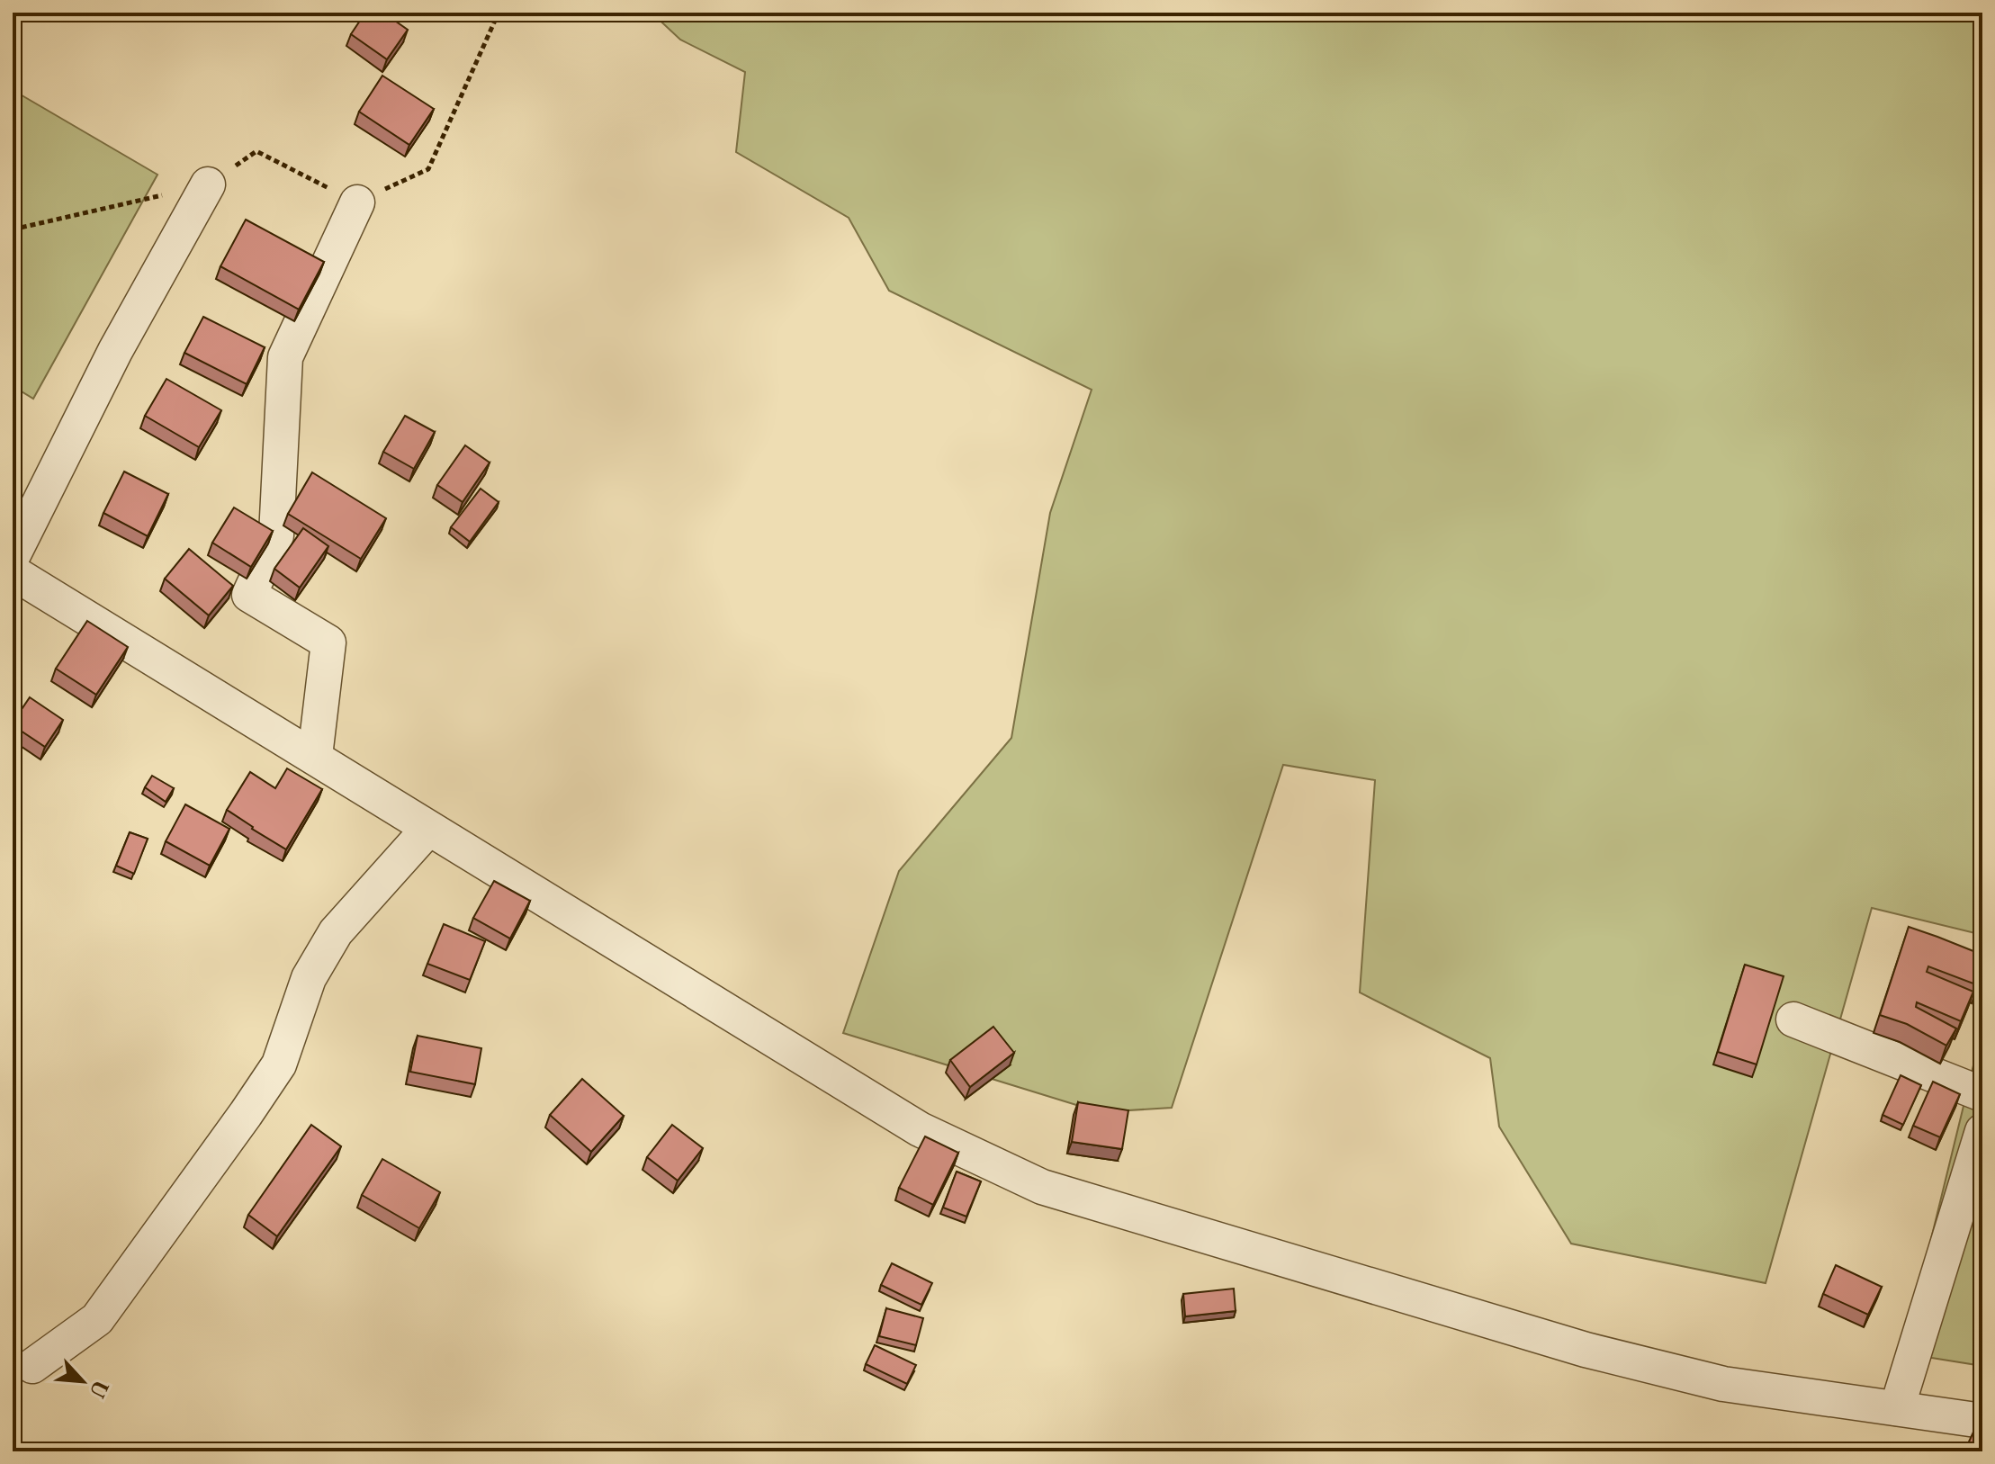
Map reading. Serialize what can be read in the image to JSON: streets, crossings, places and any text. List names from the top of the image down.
{
  "north": "bottom right"
}
